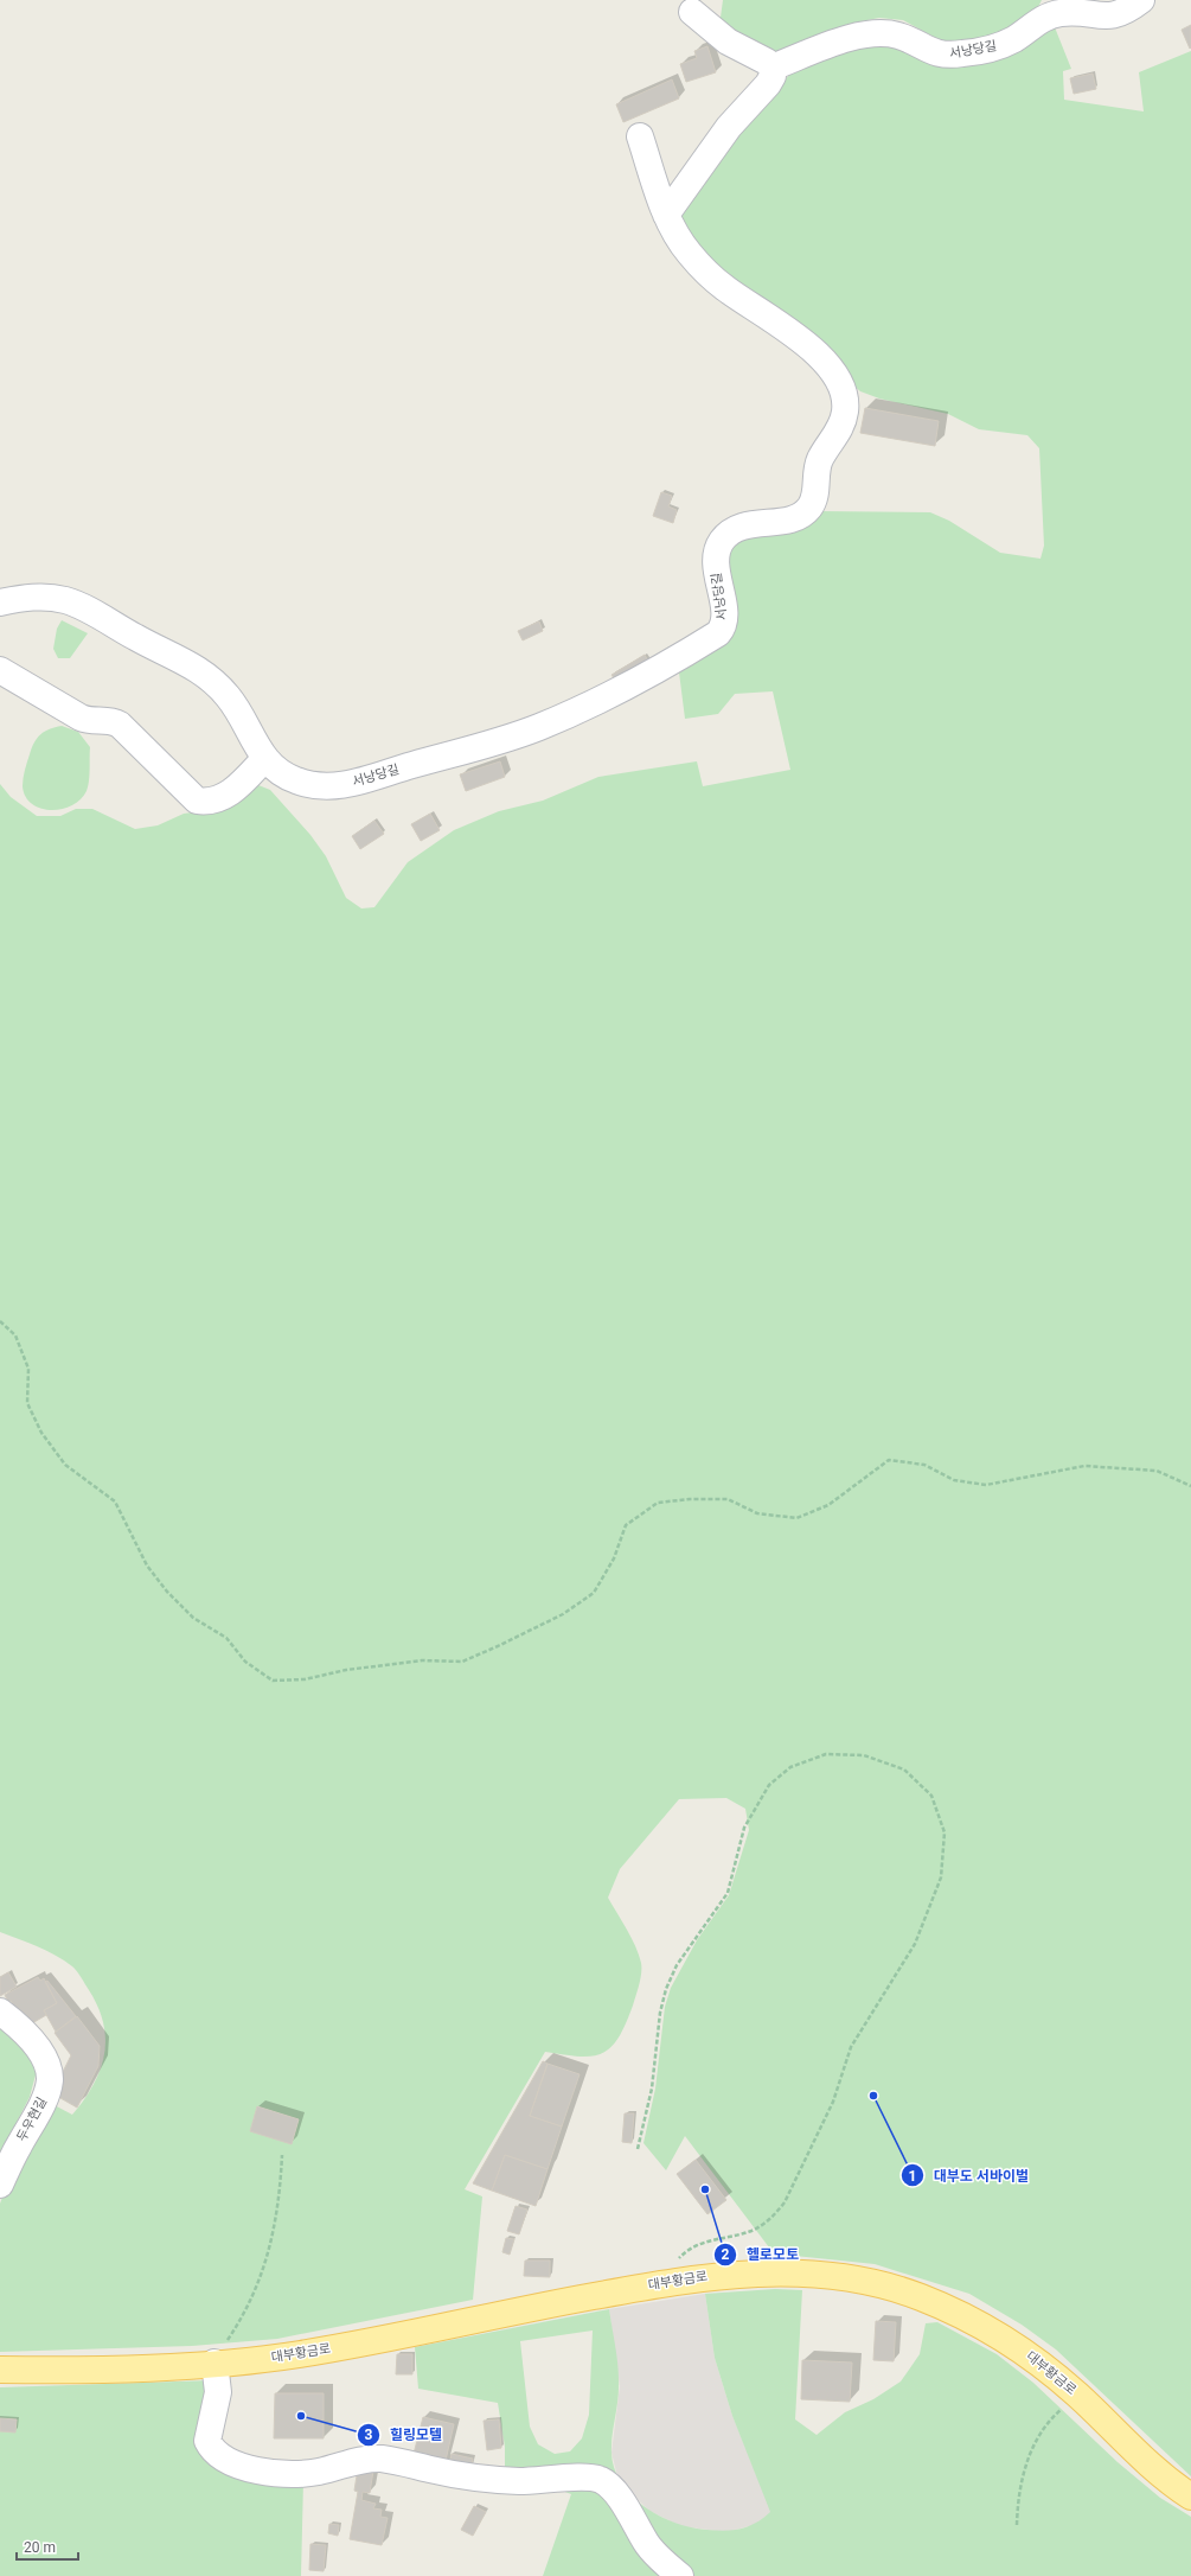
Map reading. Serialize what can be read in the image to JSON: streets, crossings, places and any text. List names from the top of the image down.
{
  "streets": {
    "main road": ["대부황금로"],
    "lane": ["서낭당길", "두우현길"]
  },
  "places": ["대부도 서바이벌", "헬로모토", "힐링모텔"],
  "scale_bar": "20 m"
}
